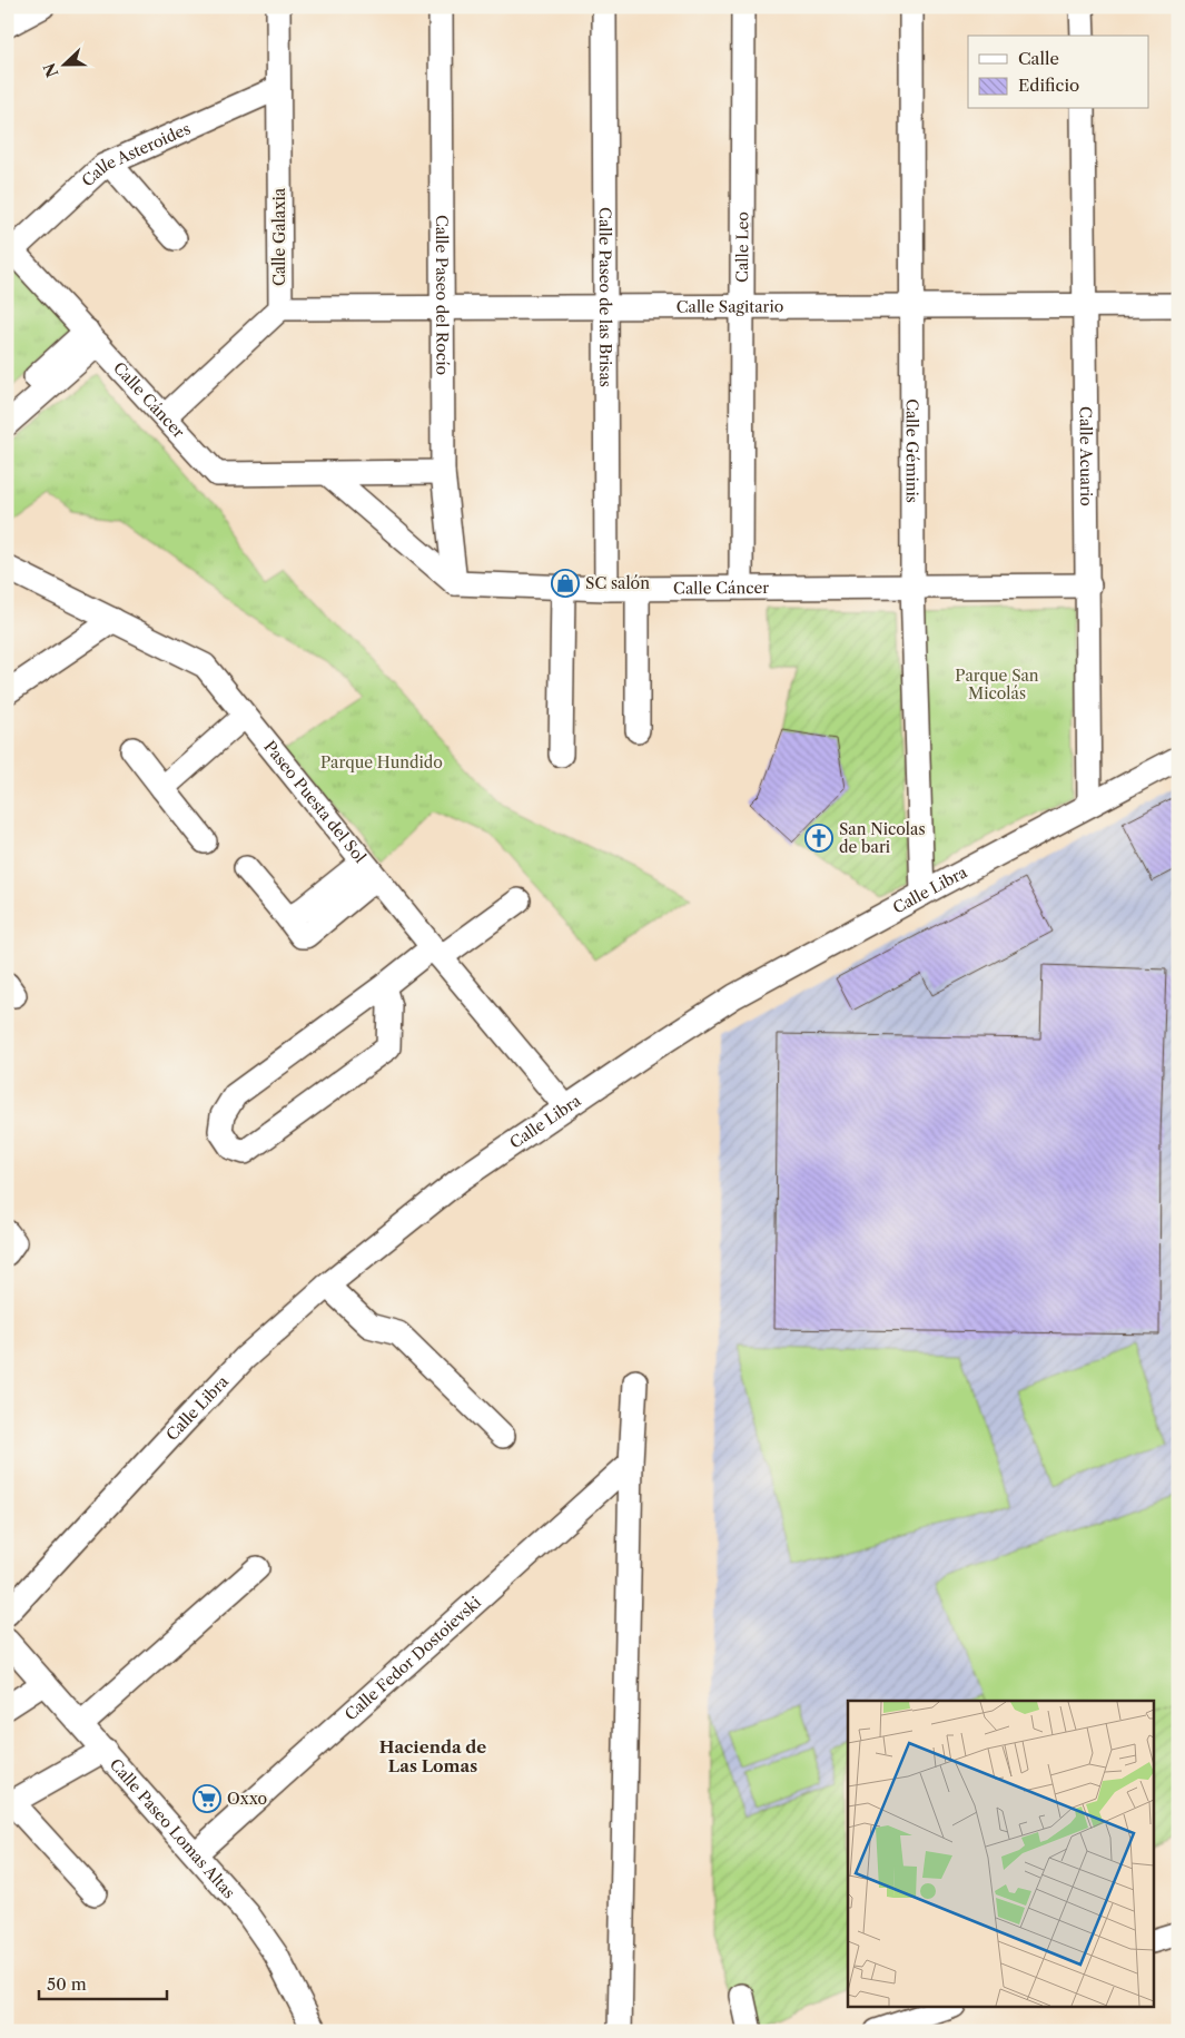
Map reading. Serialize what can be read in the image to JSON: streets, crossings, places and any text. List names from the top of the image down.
{
  "streets": {
    "street": [
      "Calle Asteroides",
      "Calle Galaxia",
      "Calle Leo",
      "Calle Paseo del Rocío",
      "Calle Paseo de las Brisas",
      "Calle Sagitario",
      "Calle Cáncer",
      "Calle Géminis",
      "Calle Acuario",
      "Paseo Puesta del Sol",
      "Calle Libra",
      "Calle Fedor Dostoievski",
      "Calle Paseo Lomas Altas"
    ]
  },
  "crossings": [
    ["Calle Asteroides", "Calle Galaxia"],
    ["Calle Asteroides", "Calle Cáncer"],
    ["Calle Galaxia", "Calle Sagitario"],
    ["Calle Galaxia", "Calle Cáncer"],
    ["Calle Leo", "Calle Sagitario"],
    ["Calle Leo", "Calle Cáncer"],
    ["Calle Paseo del Rocío", "Calle Sagitario"],
    ["Calle Paseo del Rocío", "Calle Cáncer"],
    ["Calle Paseo de las Brisas", "Calle Sagitario"],
    ["Calle Paseo de las Brisas", "Calle Cáncer"],
    ["Calle Sagitario", "Calle Géminis"],
    ["Calle Sagitario", "Calle Acuario"],
    ["Calle Cáncer", "Calle Géminis"],
    ["Calle Cáncer", "Calle Acuario"],
    ["Calle Géminis", "Calle Libra"],
    ["Calle Acuario", "Calle Libra"],
    ["Paseo Puesta del Sol", "Calle Libra"],
    ["Calle Fedor Dostoievski", "Calle Paseo Lomas Altas"]
  ],
  "districts": ["Hacienda de Las Lomas"],
  "parks": ["Parque San Micolás", "Parque Hundido"],
  "places": {
    "shop": ["SC salón"],
    "church": ["San Nicolas de bari"],
    "supermarket": ["Oxxo"]
  },
  "legend": ["Calle", "Edificio"],
  "scale_bar": "50 m",
  "north": "left"
}
